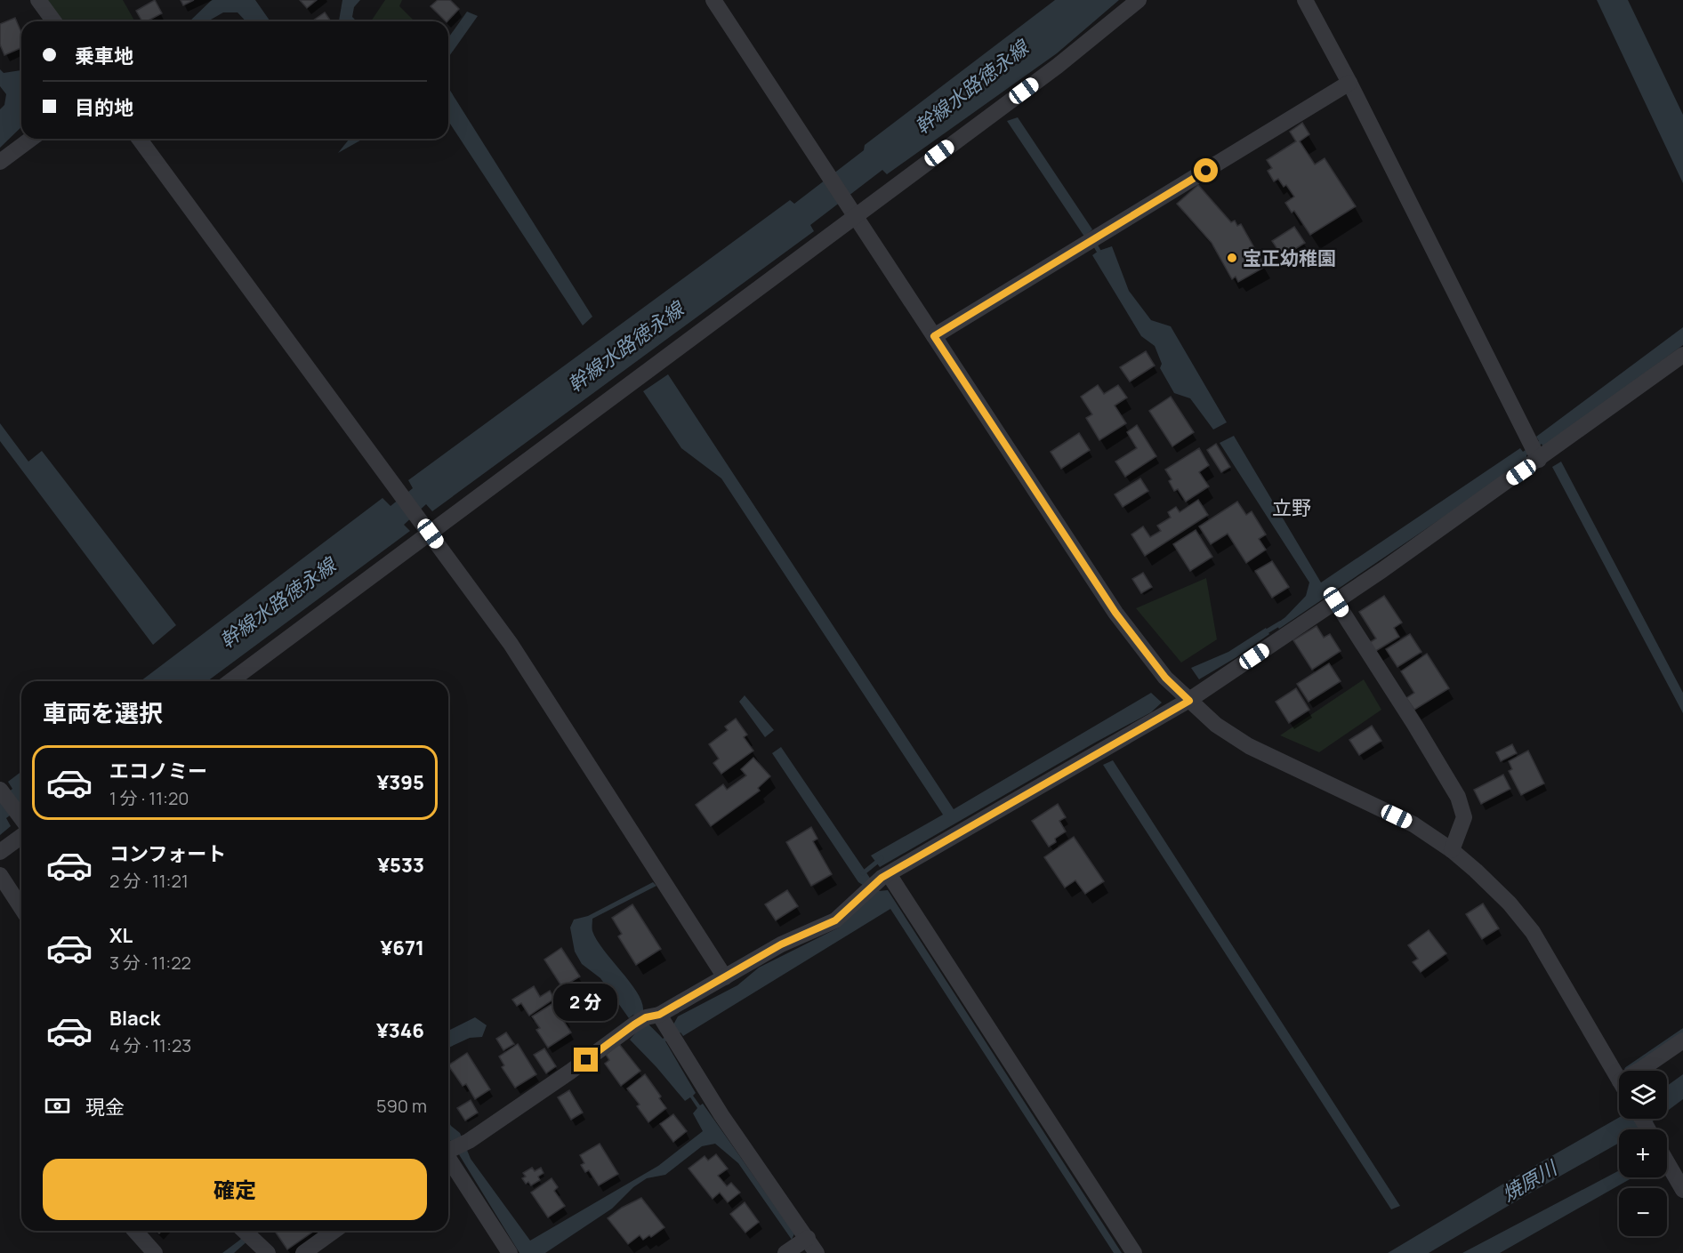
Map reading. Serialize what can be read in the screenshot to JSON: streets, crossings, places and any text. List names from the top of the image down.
{
  "districts": ["立野"],
  "water": ["幹線水路徳永線", "焼原川"],
  "places": ["宝正幼稚園"],
  "page": {
    "banner": ["乗車地", "目的地"],
    "heading": "車両を選択",
    "list": [
      {
        "name": "エコノミー",
        "note": "1 分 · 11:20",
        "value": "¥395"
      },
      {
        "name": "コンフォート",
        "note": "2 分 · 11:21",
        "value": "¥533"
      },
      {
        "name": "XL",
        "note": "3 分 · 11:22",
        "value": "¥671"
      },
      {
        "name": "Black",
        "note": "4 分 · 11:23",
        "value": "¥346"
      }
    ],
    "bubble": "2 分",
    "map_buttons": ["+", "−"],
    "pay": ["現金", "590 m"],
    "buttons": "確定"
  }
}
